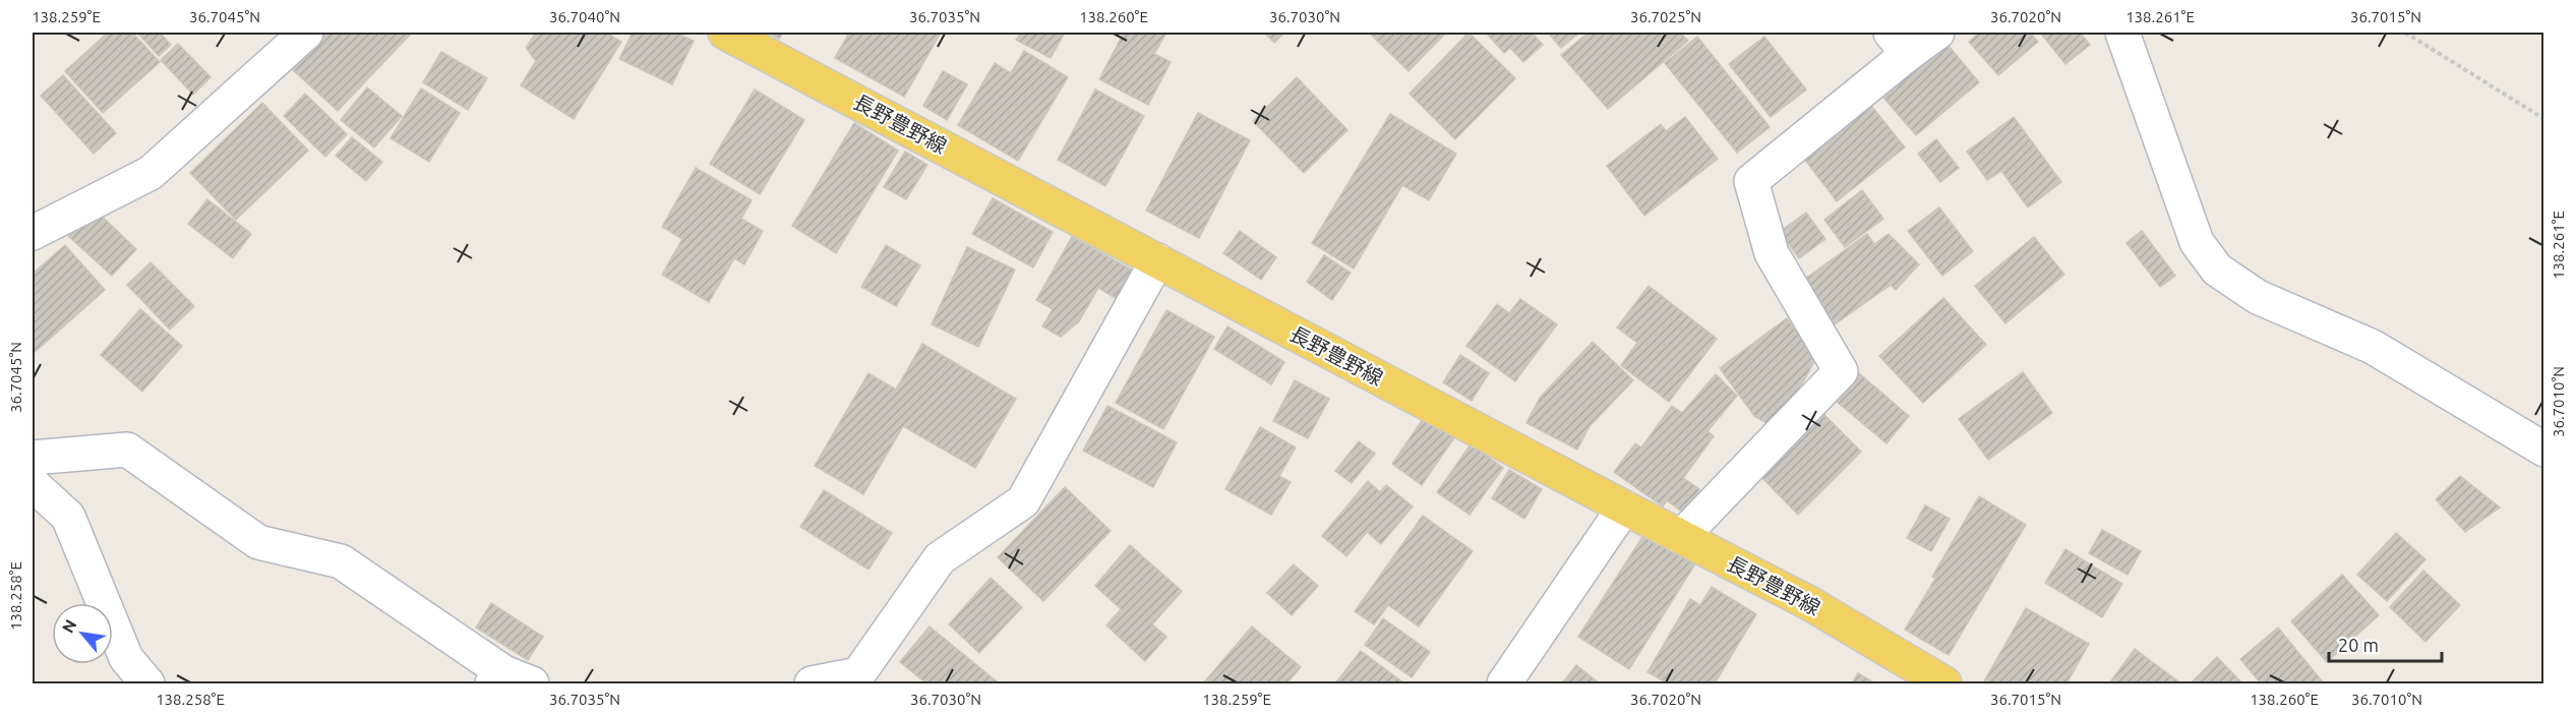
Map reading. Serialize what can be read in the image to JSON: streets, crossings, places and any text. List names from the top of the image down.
{
  "streets": {
    "main road": ["長野豊野線"]
  },
  "scale_bar": "20 m",
  "north": "top left",
  "coordinates": [
    "138.259°E",
    "36.7045°N",
    "36.7040°N",
    "36.7035°N",
    "138.260°E",
    "36.7030°N",
    "36.7025°N",
    "36.7020°N",
    "138.261°E",
    "36.7015°N",
    "36.7010°N",
    "138.258°E"
  ]
}
